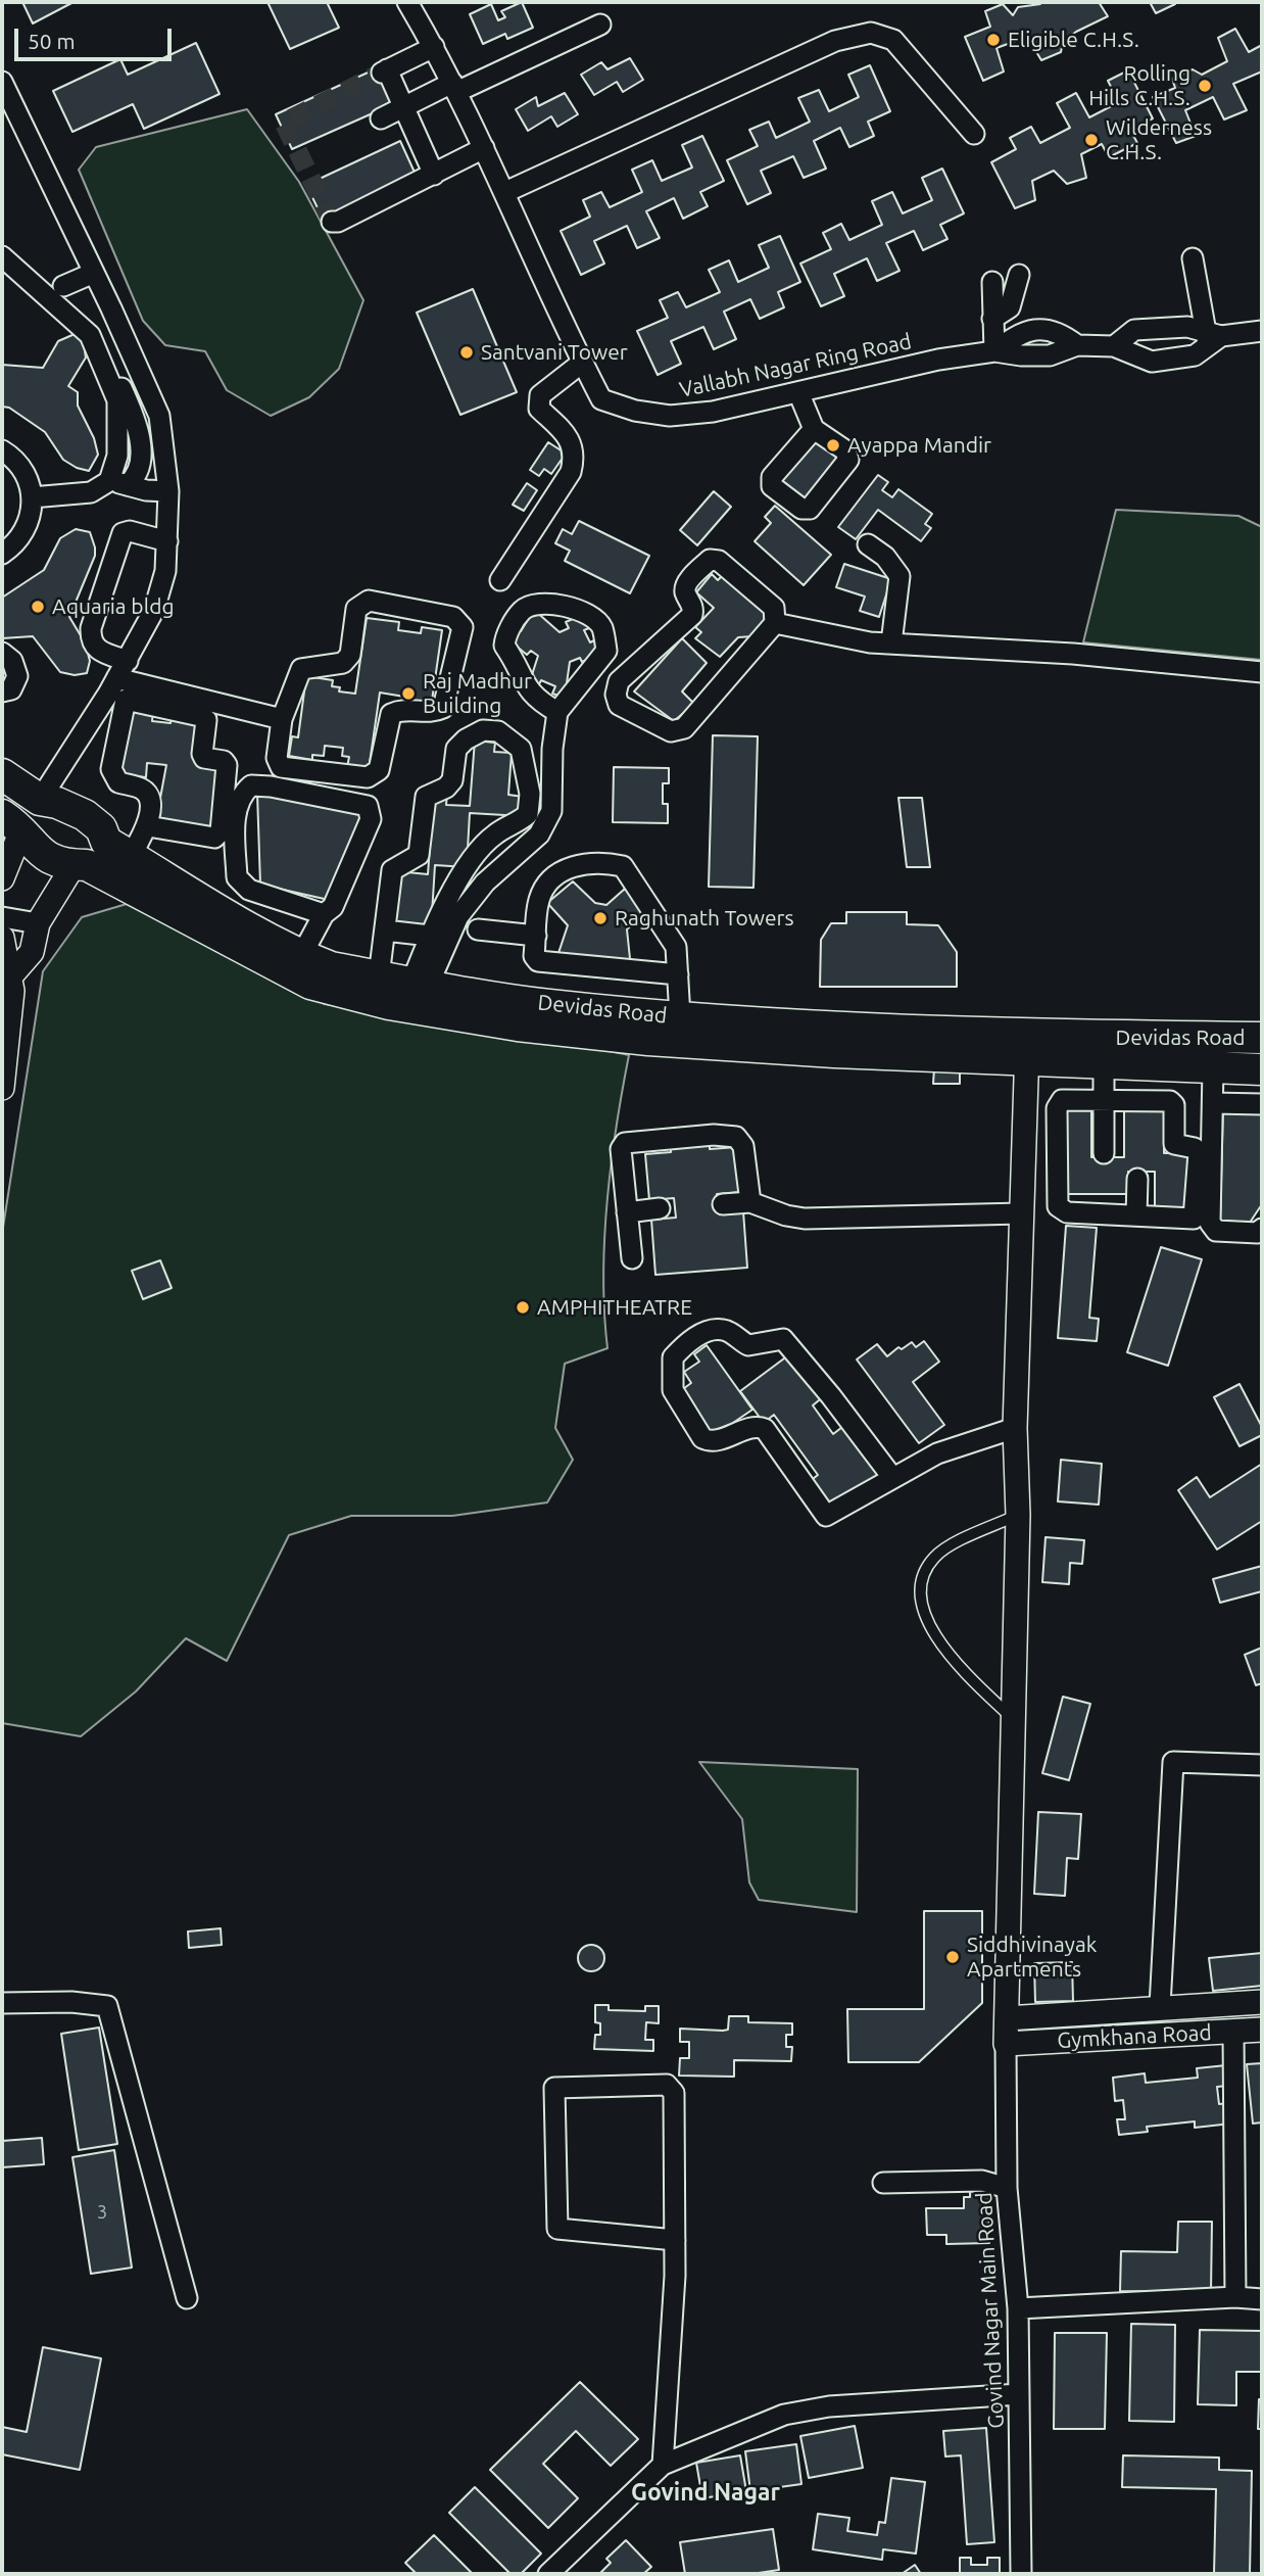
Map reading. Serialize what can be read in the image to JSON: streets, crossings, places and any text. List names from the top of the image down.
{
  "streets": {
    "main road": ["Devidas Road"],
    "street": ["Vallabh Nagar Ring Road", "Gymkhana Road", "Govind Nagar Main Road"]
  },
  "crossings": [
    ["Gymkhana Road", "Govind Nagar Main Road"]
  ],
  "districts": ["Govind Nagar"],
  "places": [
    "Eligible C.H.S.",
    "Rolling Hills C.H.S.",
    "Wilderness C.H.S.",
    "Santvani Tower",
    "Ayappa Mandir",
    "Aquaria bldg",
    "Raj Madhur Building",
    "Raghunath Towers",
    "AMPHITHEATRE",
    "Siddhivinayak Apartments"
  ],
  "house_numbers": ["3"],
  "scale_bar": "50 m"
}
